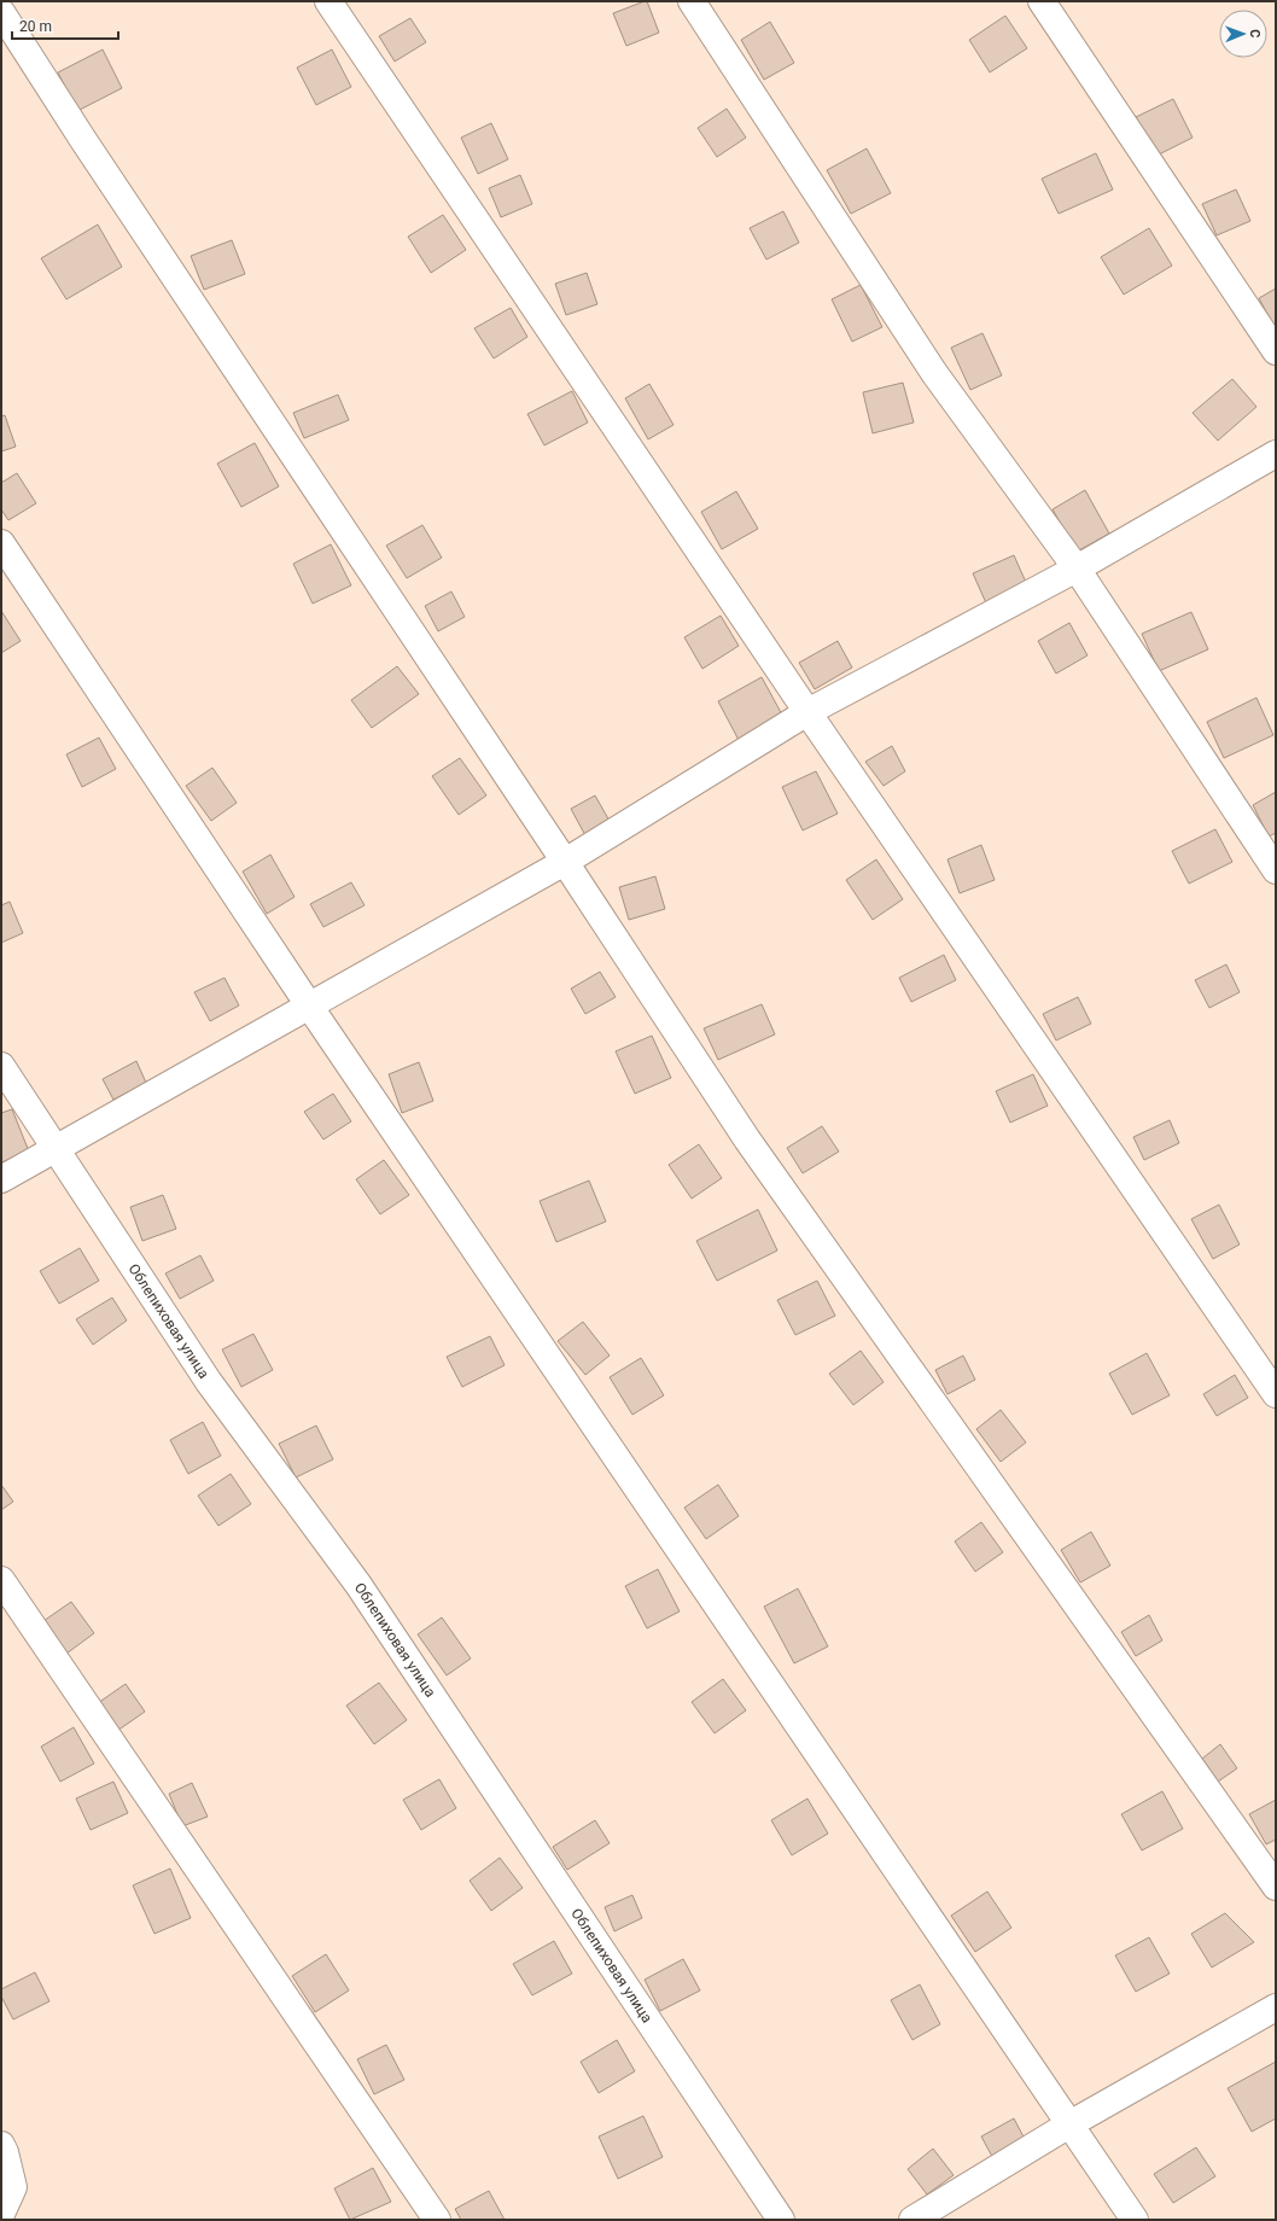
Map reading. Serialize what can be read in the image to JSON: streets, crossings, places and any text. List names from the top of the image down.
{
  "streets": {
    "street": ["Облепиховая улица"]
  },
  "scale_bar": "20 m",
  "north": "right"
}
